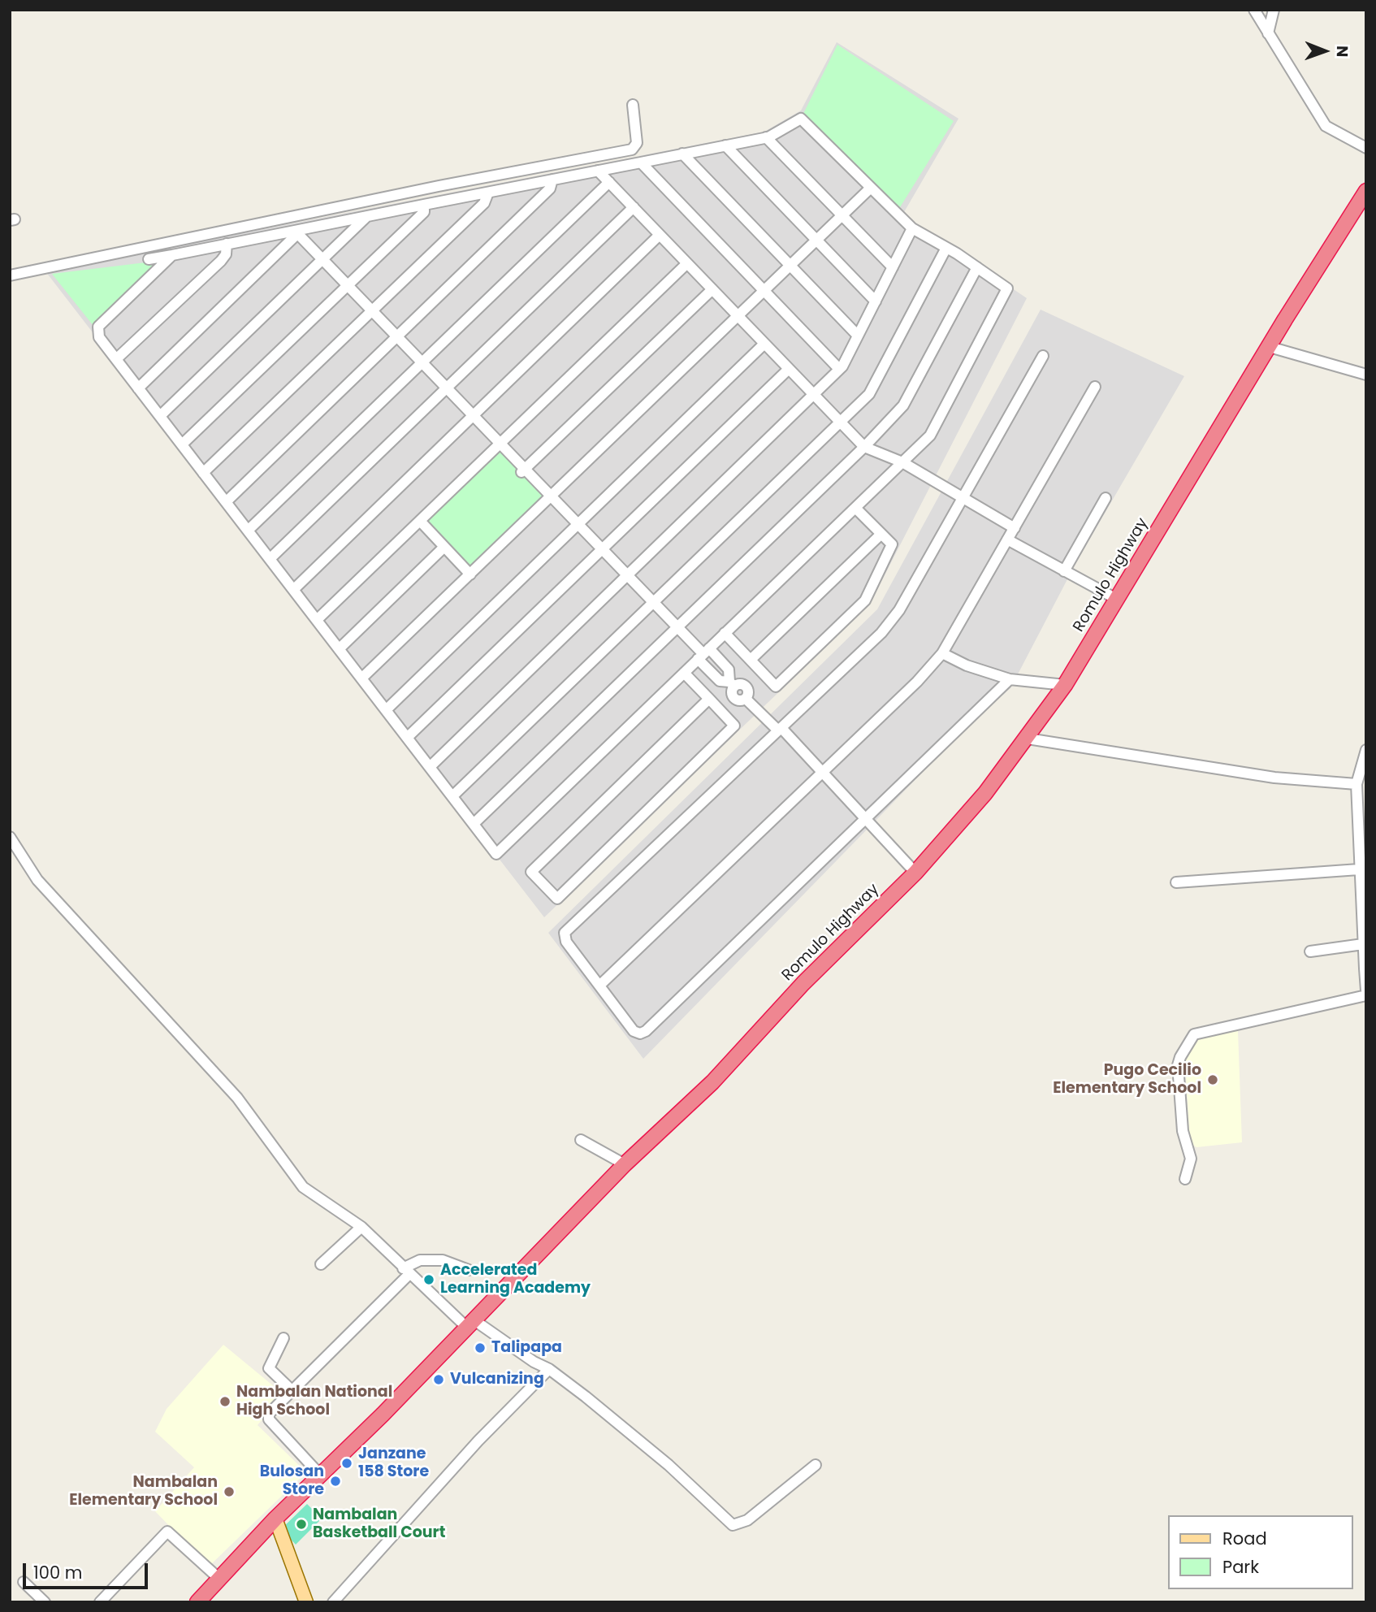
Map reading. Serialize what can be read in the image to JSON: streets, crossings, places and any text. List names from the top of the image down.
{
  "streets": {
    "highway": ["Romulo Highway"]
  },
  "places": [
    "Pugo Cecilio Elementary School",
    "Accelerated Learning Academy",
    "Talipapa",
    "Vulcanizing",
    "Nambalan National High School",
    "Janzane 158 Store",
    "Bulosan Store",
    "Nambalan Elementary School",
    "Nambalan Basketball Court"
  ],
  "legend": ["Road", "Park"],
  "scale_bar": "100 m",
  "north": "right"
}
